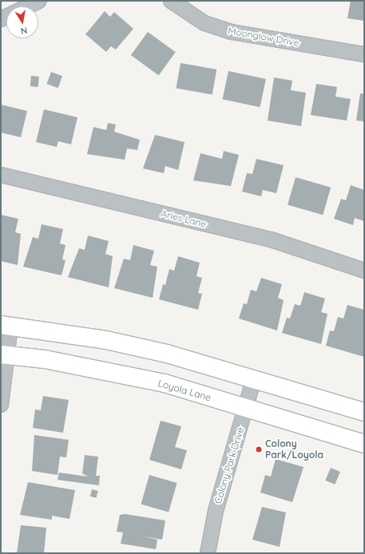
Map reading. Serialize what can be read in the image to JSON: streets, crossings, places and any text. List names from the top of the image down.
{
  "streets": {
    "main road": ["Loyola Lane"],
    "street": ["Moonglow Drive", "Aries Lane", "Colony Park Drive"]
  },
  "crossings": [
    ["Loyola Lane", "Colony Park Drive"]
  ],
  "places": ["Colony Park/Loyola"],
  "north": "bottom"
}
